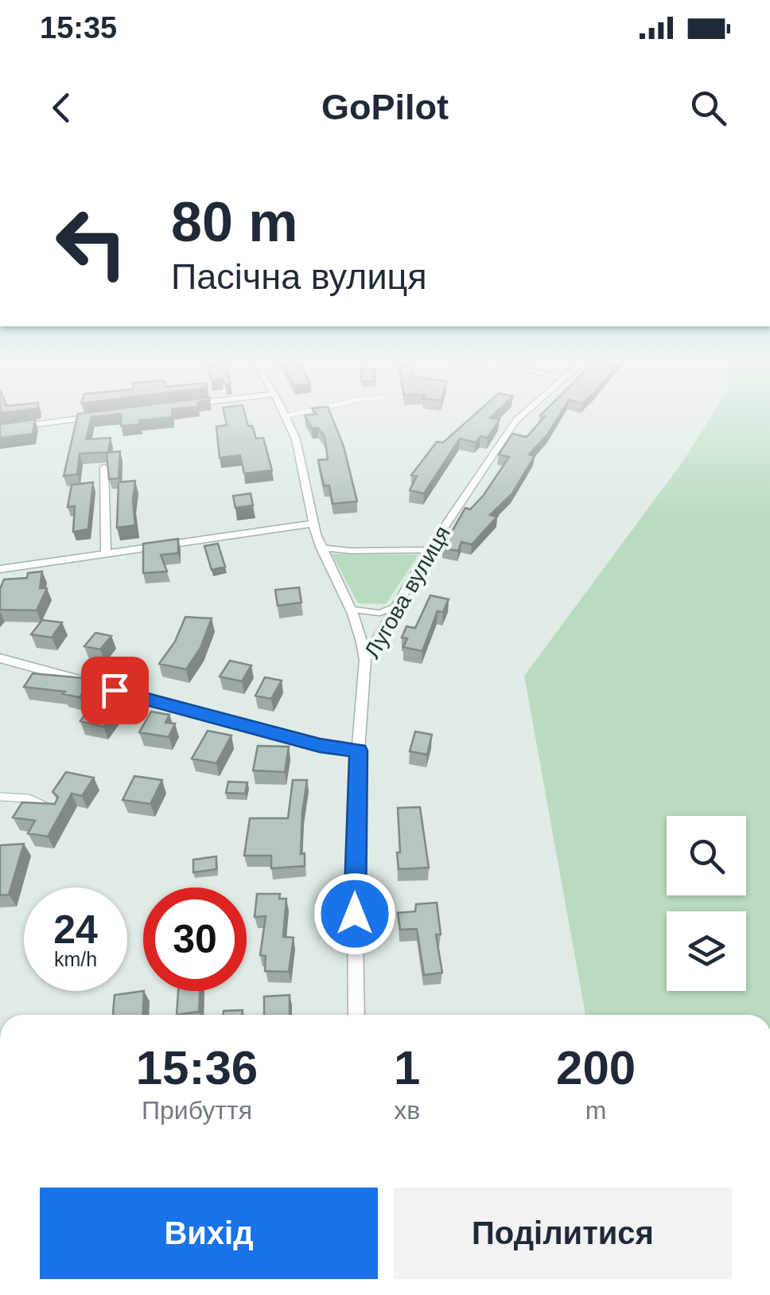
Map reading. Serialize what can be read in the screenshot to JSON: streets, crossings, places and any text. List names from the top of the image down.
{
  "streets": {
    "street": ["Лугова вулиця"]
  },
  "page": {
    "status": "15:35",
    "header": "GoPilot",
    "turn": ["80 m", "Пасічна вулиця"],
    "speed": "24 km/h",
    "limit": "30",
    "eta": [
      "15:36",
      "Прибуття",
      "1",
      "хв",
      "200",
      "m"
    ],
    "buttons": ["Вихід", "Поділитися"]
  }
}
